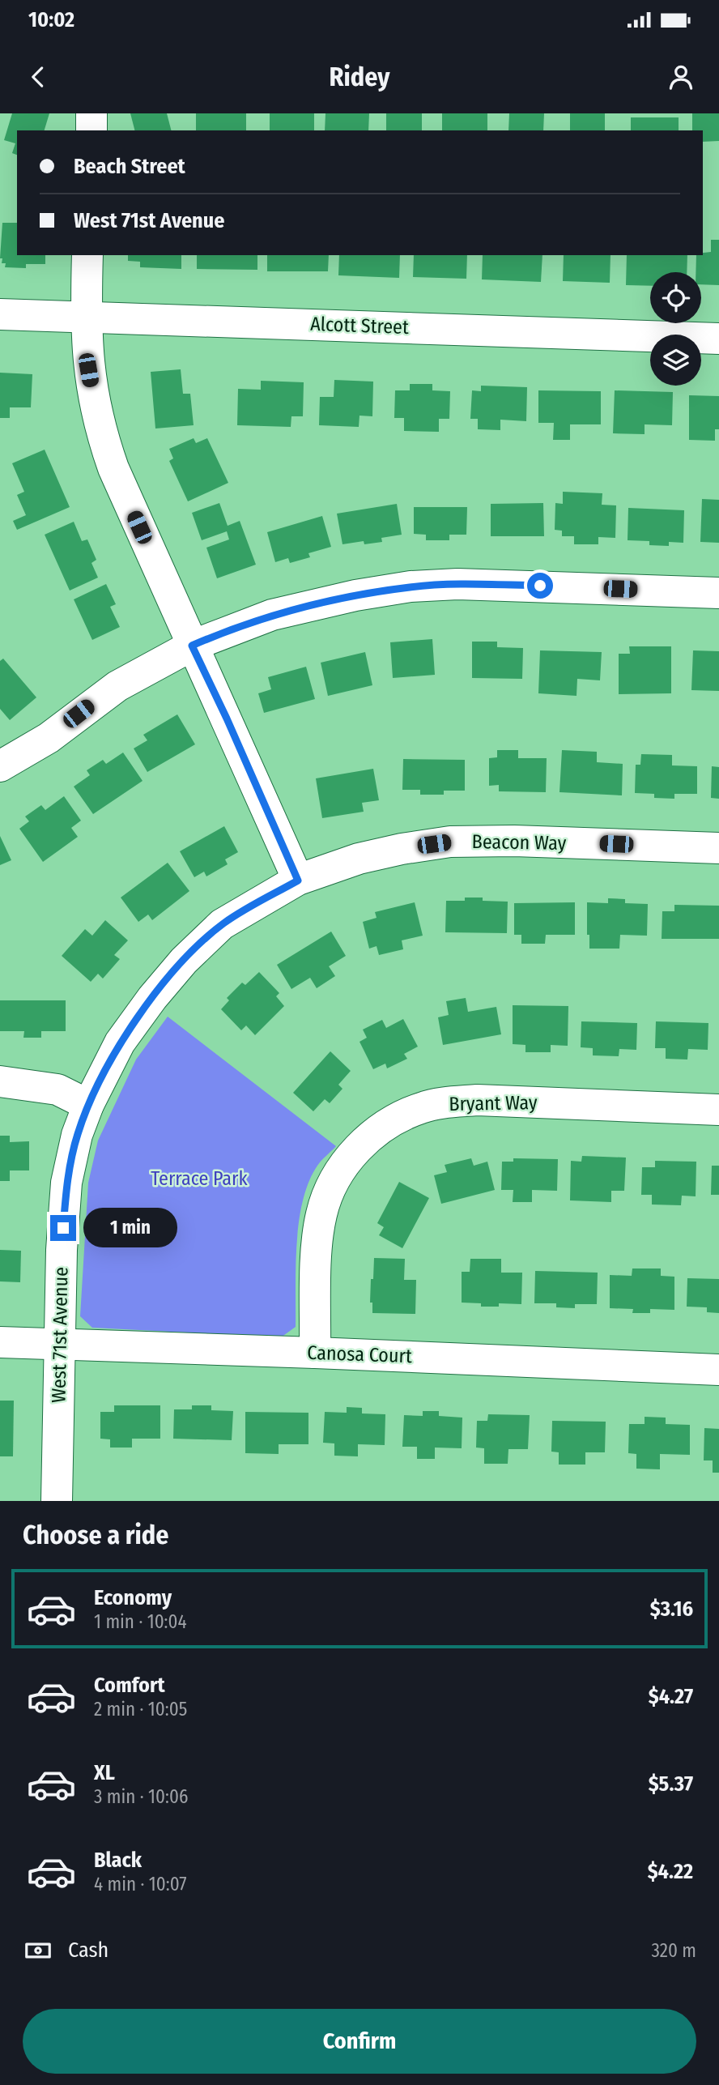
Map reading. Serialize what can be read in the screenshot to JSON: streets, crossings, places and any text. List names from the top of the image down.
{
  "streets": {
    "street": [
      "Alcott Street",
      "Beacon Way",
      "Bryant Way",
      "West 71st Avenue",
      "Canosa Court"
    ]
  },
  "crossings": [
    ["Beacon Way", "West 71st Avenue"],
    ["Bryant Way", "Canosa Court"],
    ["West 71st Avenue", "Canosa Court"]
  ],
  "parks": ["Terrace Park"],
  "page": {
    "status": "10:02",
    "header": "Ridey",
    "banner": ["Beach Street", "West 71st Avenue"],
    "bubble": "1 min",
    "heading": "Choose a ride",
    "list": [
      {
        "name": "Economy",
        "note": "1 min · 10:04",
        "value": "$3.16"
      },
      {
        "name": "Comfort",
        "note": "2 min · 10:05",
        "value": "$4.27"
      },
      {
        "name": "XL",
        "note": "3 min · 10:06",
        "value": "$5.37"
      },
      {
        "name": "Black",
        "note": "4 min · 10:07",
        "value": "$4.22"
      }
    ],
    "pay": ["Cash", "320 m"],
    "buttons": "Confirm"
  }
}
